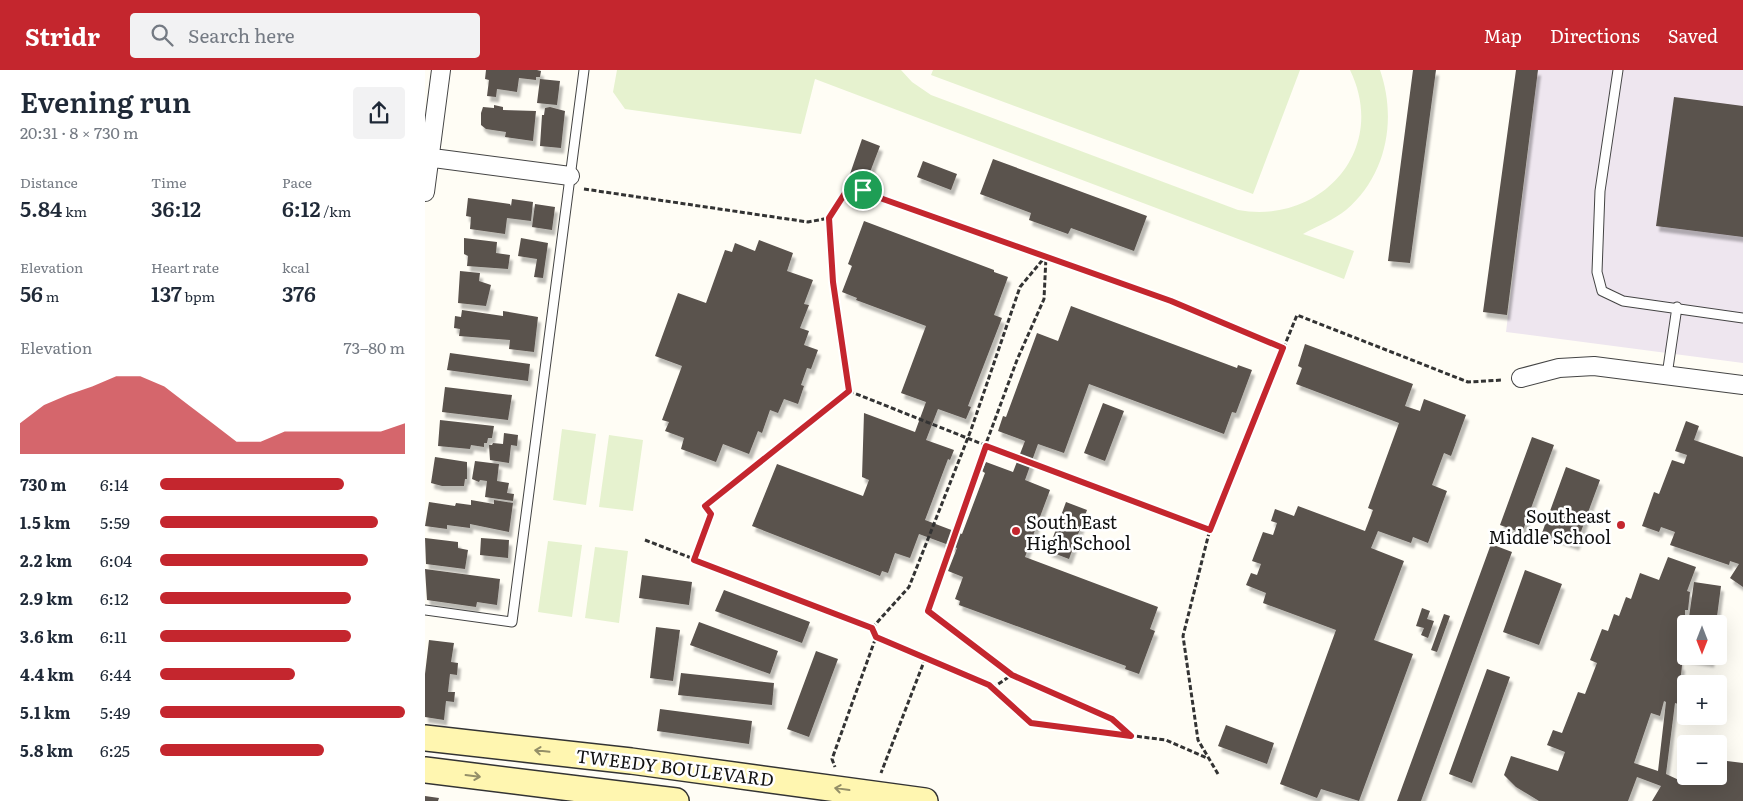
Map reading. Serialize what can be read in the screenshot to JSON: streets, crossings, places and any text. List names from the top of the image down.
{
  "streets": {
    "main road": ["TWEEDY BOULEVARD"]
  },
  "places": ["Southeast Middle School", "South East High School"],
  "north": "bottom",
  "page": {
    "header": "Stridr",
    "search": "Search here",
    "nav": ["Map", "Directions", "Saved"],
    "heading": ["Evening run", "20:31 · 8 × 730 m"],
    "stats": [
      ["Distance", "5.84 km"],
      ["Time", "36:12"],
      ["Pace", "6:12 /km"],
      ["Elevation", "56 m"],
      ["Heart rate", "137 bpm"],
      ["kcal", "376"]
    ],
    "chart": ["Elevation", "73–80 m"],
    "list": [
      {
        "name": "730 m",
        "note": "6:14"
      },
      {
        "name": "1.5 km",
        "note": "5:59"
      },
      {
        "name": "2.2 km",
        "note": "6:04"
      },
      {
        "name": "2.9 km",
        "note": "6:12"
      },
      {
        "name": "3.6 km",
        "note": "6:11"
      },
      {
        "name": "4.4 km",
        "note": "6:44"
      },
      {
        "name": "5.1 km",
        "note": "5:49"
      },
      {
        "name": "5.8 km",
        "note": "6:25"
      }
    ],
    "map_buttons": ["+", "−"]
  }
}
